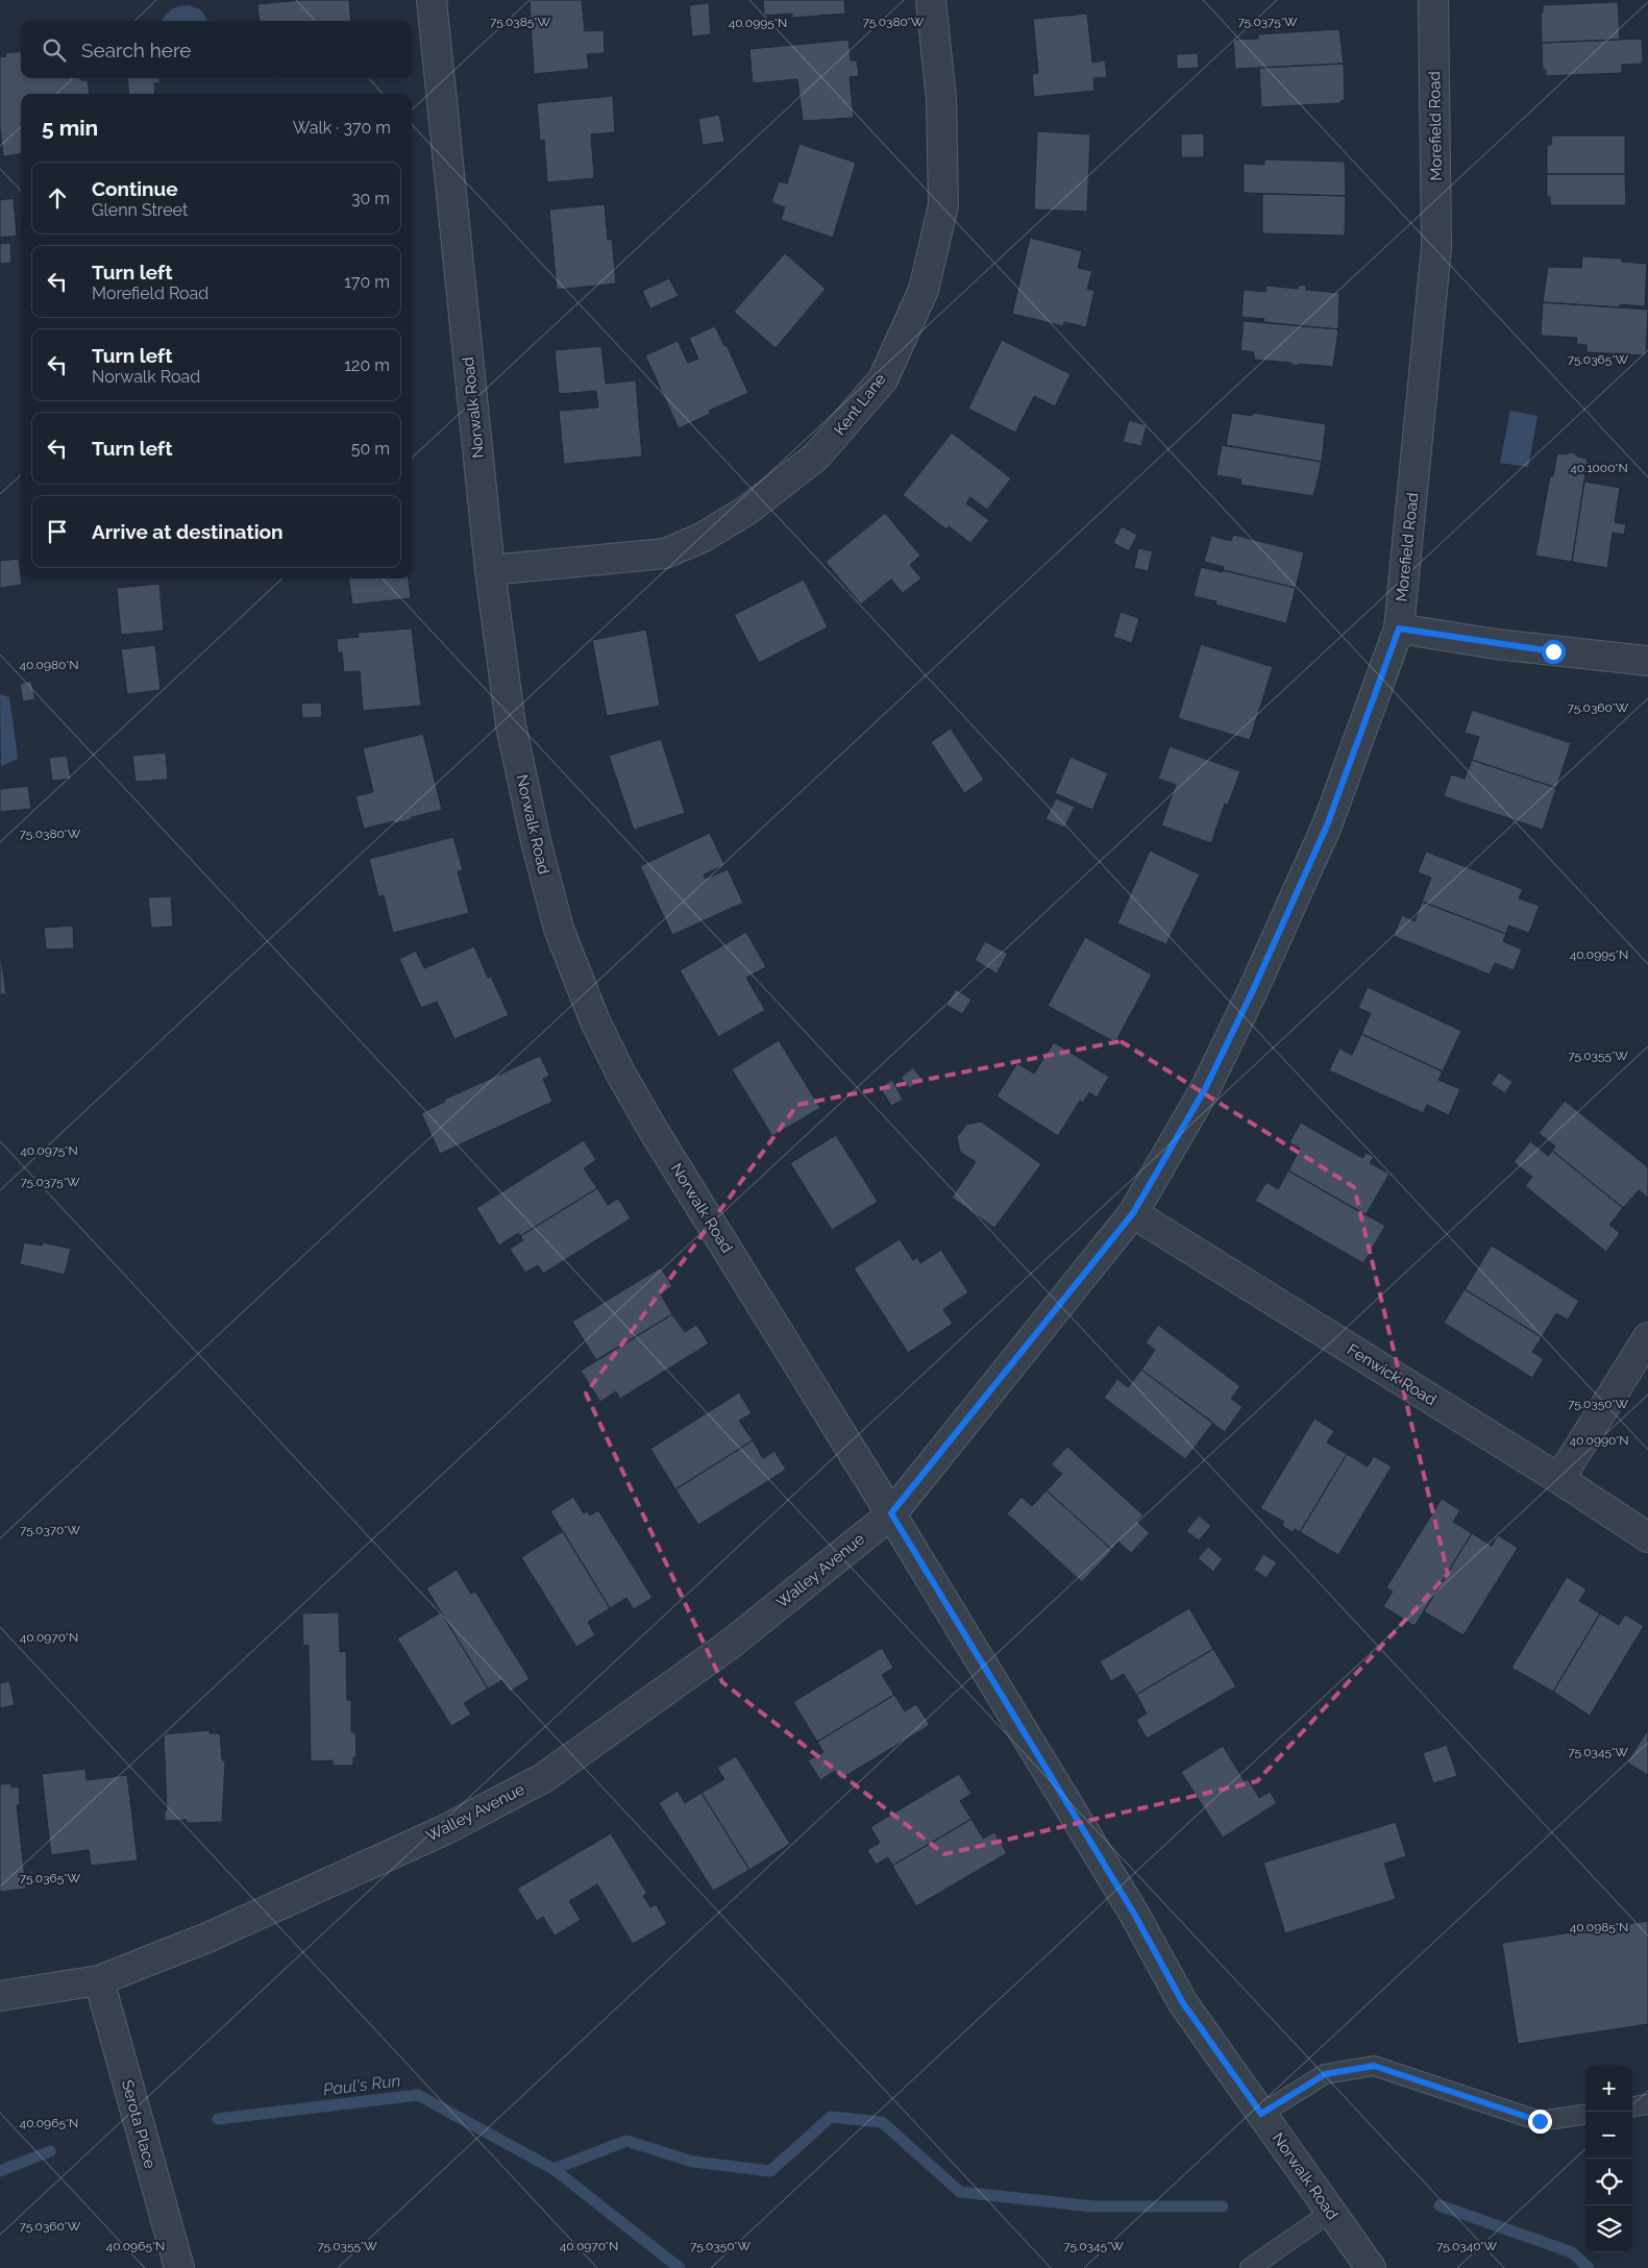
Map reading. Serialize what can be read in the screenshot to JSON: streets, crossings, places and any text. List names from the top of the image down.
{
  "streets": {
    "street": [
      "Morefield Road",
      "Kent Lane",
      "Norwalk Road",
      "Fenwick Road",
      "Walley Avenue",
      "Serota Place"
    ]
  },
  "crossings": [
    ["Morefield Road", "Norwalk Road"],
    ["Morefield Road", "Fenwick Road"],
    ["Morefield Road", "Walley Avenue"],
    ["Kent Lane", "Norwalk Road"],
    ["Norwalk Road", "Walley Avenue"],
    ["Walley Avenue", "Serota Place"]
  ],
  "water": ["Paul's Run"],
  "page": {
    "search": "Search here",
    "heading": ["5 min", "Walk · 370 m"],
    "list": [
      ["Continue", "Glenn Street", "30 m"],
      ["Turn left", "Morefield Road", "170 m"],
      ["Turn left", "Norwalk Road", "120 m"],
      ["Turn left", "50 m"],
      "Arrive at destination"
    ],
    "map_buttons": ["+", "−"]
  },
  "coordinates": [
    "75.0385°W",
    "75.0380°W",
    "75.0375°W",
    "40.0995°N",
    "75.0365°W",
    "40.1000°N",
    "40.0980°N",
    "75.0360°W",
    "75.0355°W",
    "40.0975°N",
    "75.0350°W",
    "40.0990°N",
    "75.0370°W",
    "40.0970°N",
    "75.0345°W",
    "40.0985°N",
    "40.0965°N",
    "75.0340°W"
  ]
}
